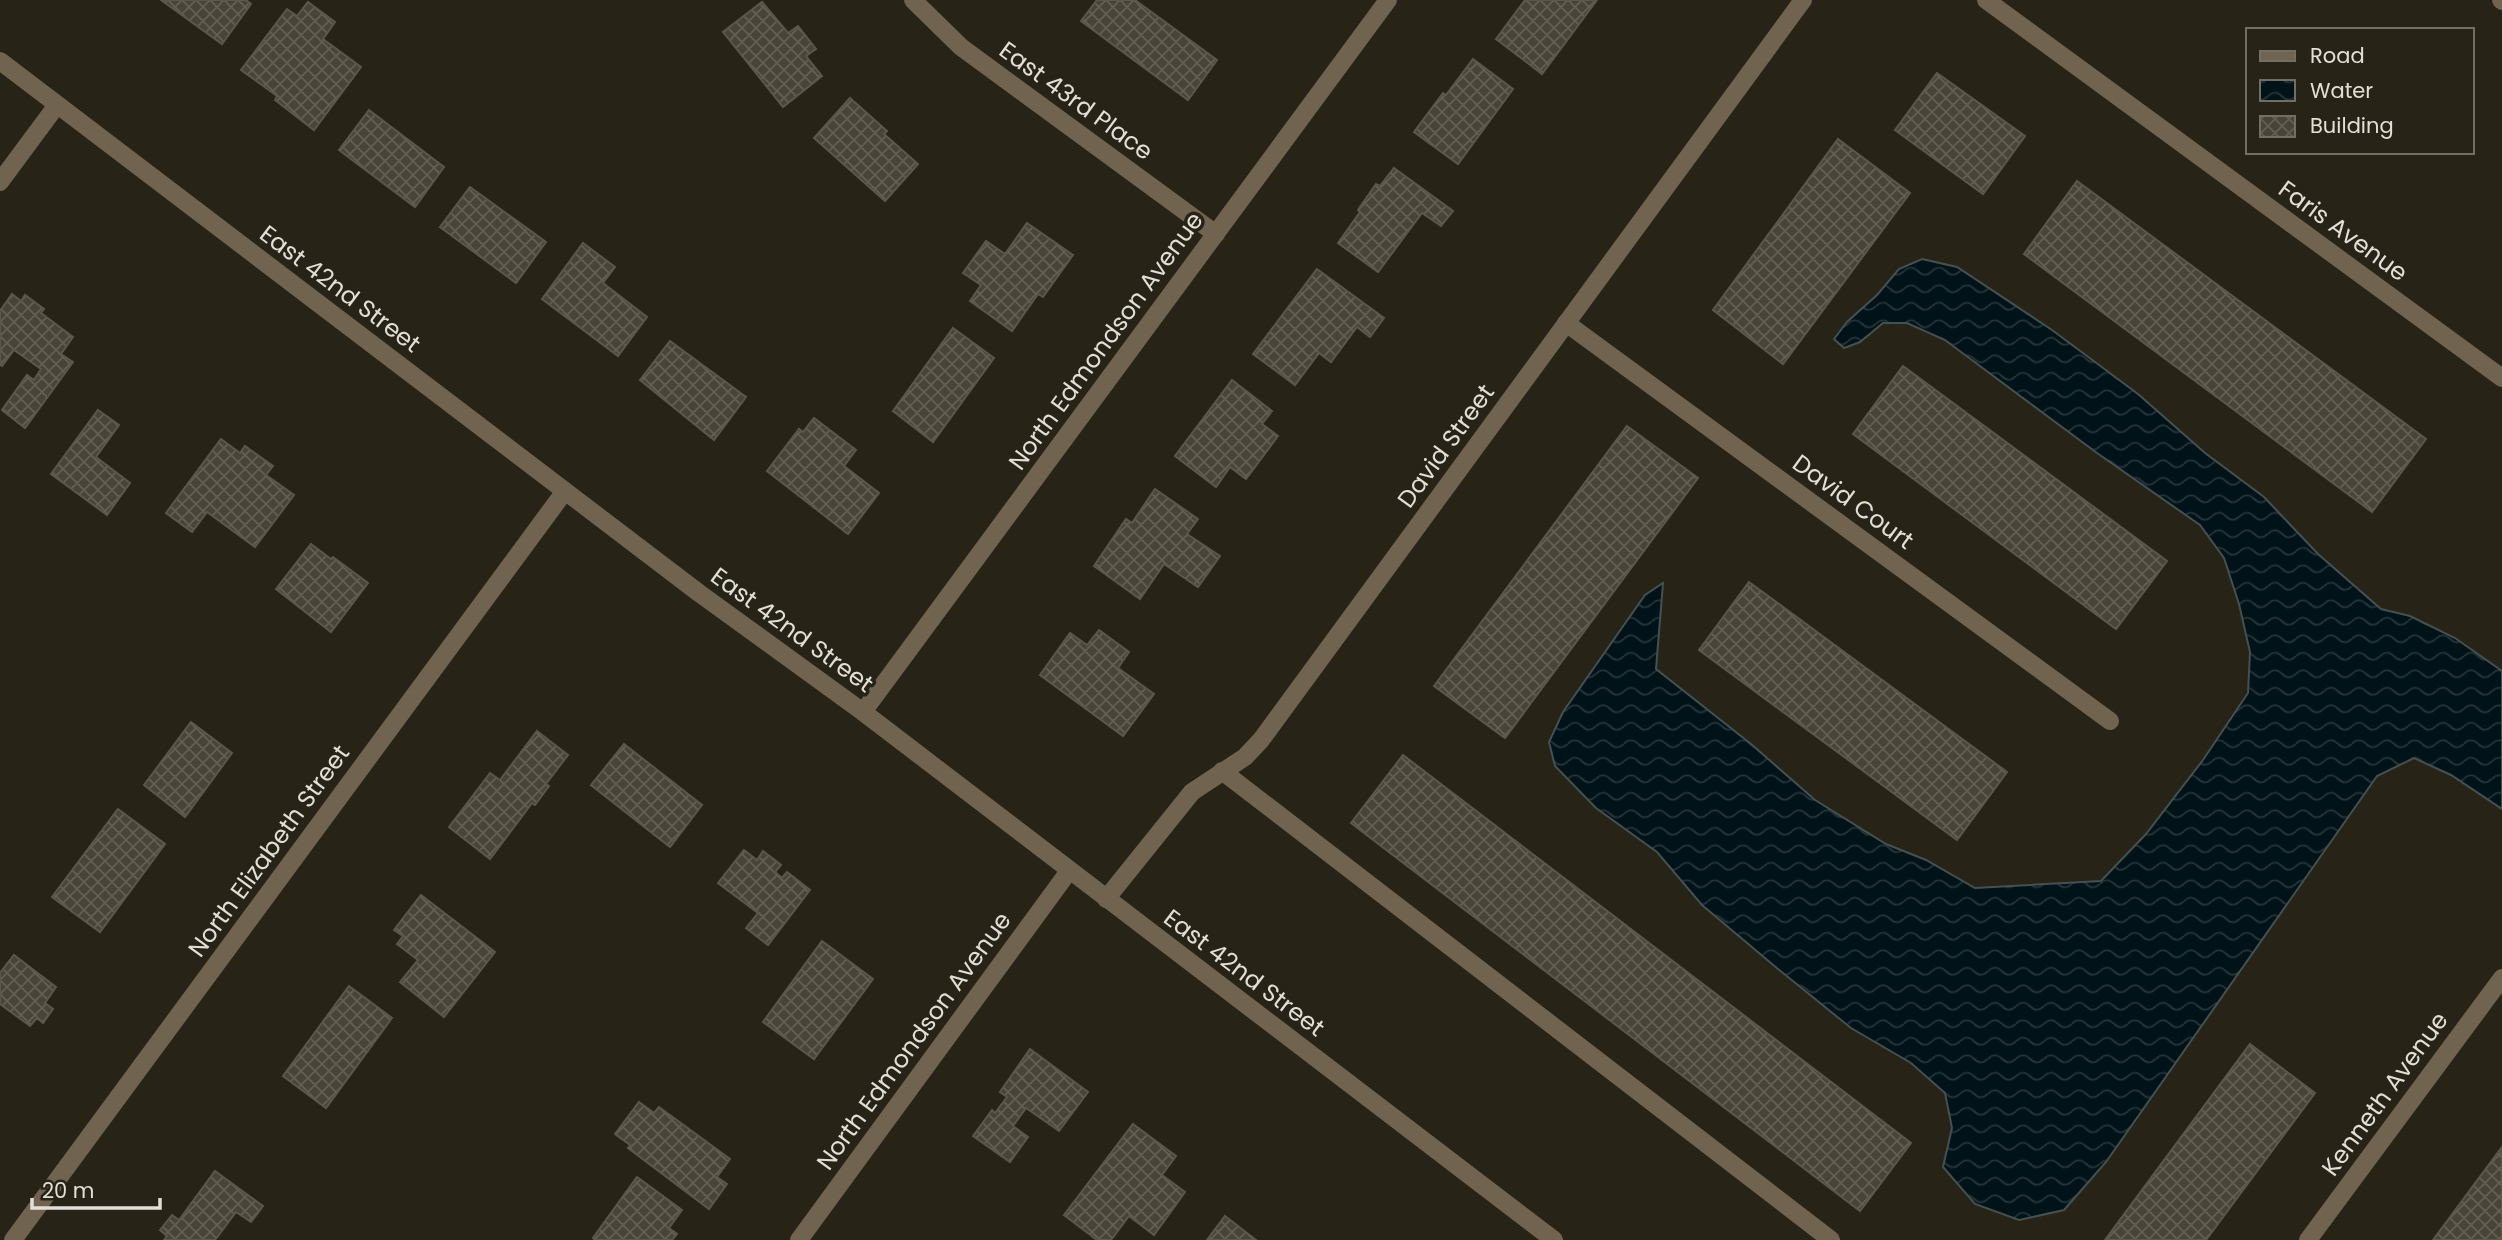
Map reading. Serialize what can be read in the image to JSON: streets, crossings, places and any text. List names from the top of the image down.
{
  "streets": {
    "street": [
      "East 43rd Place",
      "Faris Avenue",
      "East 42nd Street",
      "North Edmondson Avenue",
      "David Street",
      "David Court",
      "North Elizabeth Street",
      "Kenneth Avenue"
    ]
  },
  "crossings": [
    ["East 43rd Place", "North Edmondson Avenue"],
    ["East 42nd Street", "North Edmondson Avenue"],
    ["East 42nd Street", "David Street"],
    ["East 42nd Street", "North Elizabeth Street"],
    ["David Street", "David Court"]
  ],
  "legend": ["Road", "Water", "Building"],
  "scale_bar": "20 m"
}
